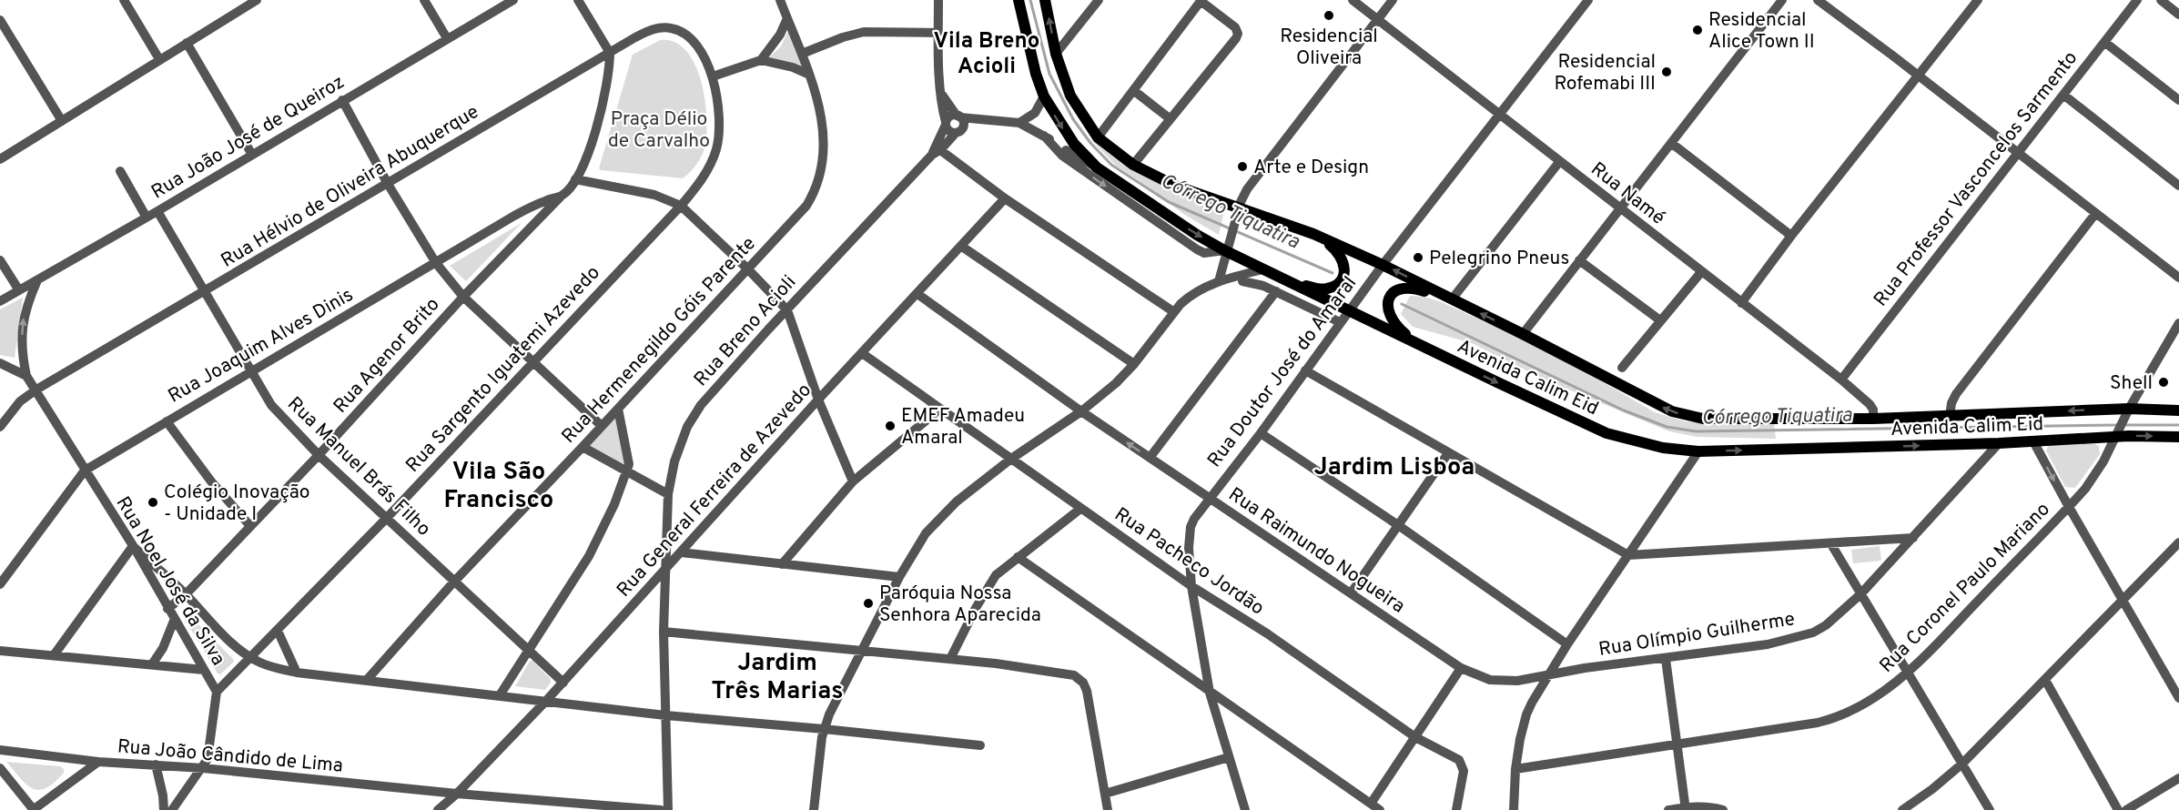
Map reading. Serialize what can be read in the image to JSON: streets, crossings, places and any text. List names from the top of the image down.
{
  "streets": {
    "main road": ["Avenida Calim Eid"],
    "street": [
      "Rua João José de Queiroz",
      "Rua Professor Vasconcelos Sarmento",
      "Rua Hélvio de Oliveira Abuquerque",
      "Rua Namé",
      "Rua Breno Acioli",
      "Rua Hermenegildo Góis Parente",
      "Rua Joaquim Alves Dinis",
      "Rua Agenor Brito",
      "Rua Sargento Iguatemi Azevedo",
      "Rua Doutor José do Amaral",
      "Rua Manuel Brás Filho",
      "Rua General Ferreira de Azevedo",
      "Rua Raimundo Nogueira",
      "Rua Pacheco Jordão",
      "Rua Noel José da Silva",
      "Rua Coronel Paulo Mariano",
      "Rua Olímpio Guilherme",
      "Rua João Cândido de Lima"
    ]
  },
  "crossings": [
    ["Rua João José de Queiroz", "Rua Manuel Brás Filho"],
    ["Rua João José de Queiroz", "Rua Noel José da Silva"],
    ["Rua Professor Vasconcelos Sarmento", "Rua Namé"],
    ["Rua Hélvio de Oliveira Abuquerque", "Rua Sargento Iguatemi Azevedo"],
    ["Rua Hélvio de Oliveira Abuquerque", "Rua Manuel Brás Filho"],
    ["Rua Hélvio de Oliveira Abuquerque", "Rua Noel José da Silva"],
    ["Rua Namé", "Rua Doutor José do Amaral"],
    ["Rua Namé", "Avenida Calim Eid"],
    ["Rua Breno Acioli", "Rua General Ferreira de Azevedo"],
    ["Rua Hermenegildo Góis Parente", "Rua Manuel Brás Filho"],
    ["Rua Joaquim Alves Dinis", "Rua Agenor Brito"],
    ["Rua Joaquim Alves Dinis", "Rua Manuel Brás Filho"],
    ["Rua Joaquim Alves Dinis", "Rua Noel José da Silva"],
    ["Rua Agenor Brito", "Rua Manuel Brás Filho"],
    ["Rua Agenor Brito", "Rua Noel José da Silva"],
    ["Rua Sargento Iguatemi Azevedo", "Rua Manuel Brás Filho"],
    ["Rua Doutor José do Amaral", "Avenida Calim Eid"],
    ["Rua Doutor José do Amaral", "Rua Raimundo Nogueira"],
    ["Rua Doutor José do Amaral", "Rua Pacheco Jordão"],
    ["Avenida Calim Eid", "Rua Coronel Paulo Mariano"],
    ["Avenida Calim Eid", "Rua Olímpio Guilherme"],
    ["Rua Manuel Brás Filho", "Rua General Ferreira de Azevedo"],
    ["Rua General Ferreira de Azevedo", "Rua Raimundo Nogueira"],
    ["Rua General Ferreira de Azevedo", "Rua Pacheco Jordão"],
    ["Rua General Ferreira de Azevedo", "Rua João Cândido de Lima"],
    ["Rua Raimundo Nogueira", "Rua Olímpio Guilherme"],
    ["Rua Noel José da Silva", "Rua João Cândido de Lima"]
  ],
  "districts": [
    "Vila Breno Acioli",
    "Jardim Lisboa",
    "Vila São Francisco",
    "Jardim Três Marias"
  ],
  "water": ["Córrego Tiquatira"],
  "parks": ["Praça Délio de Carvalho"],
  "places": [
    "Residencial Oliveira",
    "Residencial Alice Town II",
    "Residencial Rofemabi III",
    "Arte e Design",
    "Pelegrino Pneus",
    "Shell",
    "EMEF Amadeu Amaral",
    "Colégio Inovação - Unidade I",
    "Paróquia Nossa Senhora Aparecida"
  ]
}
